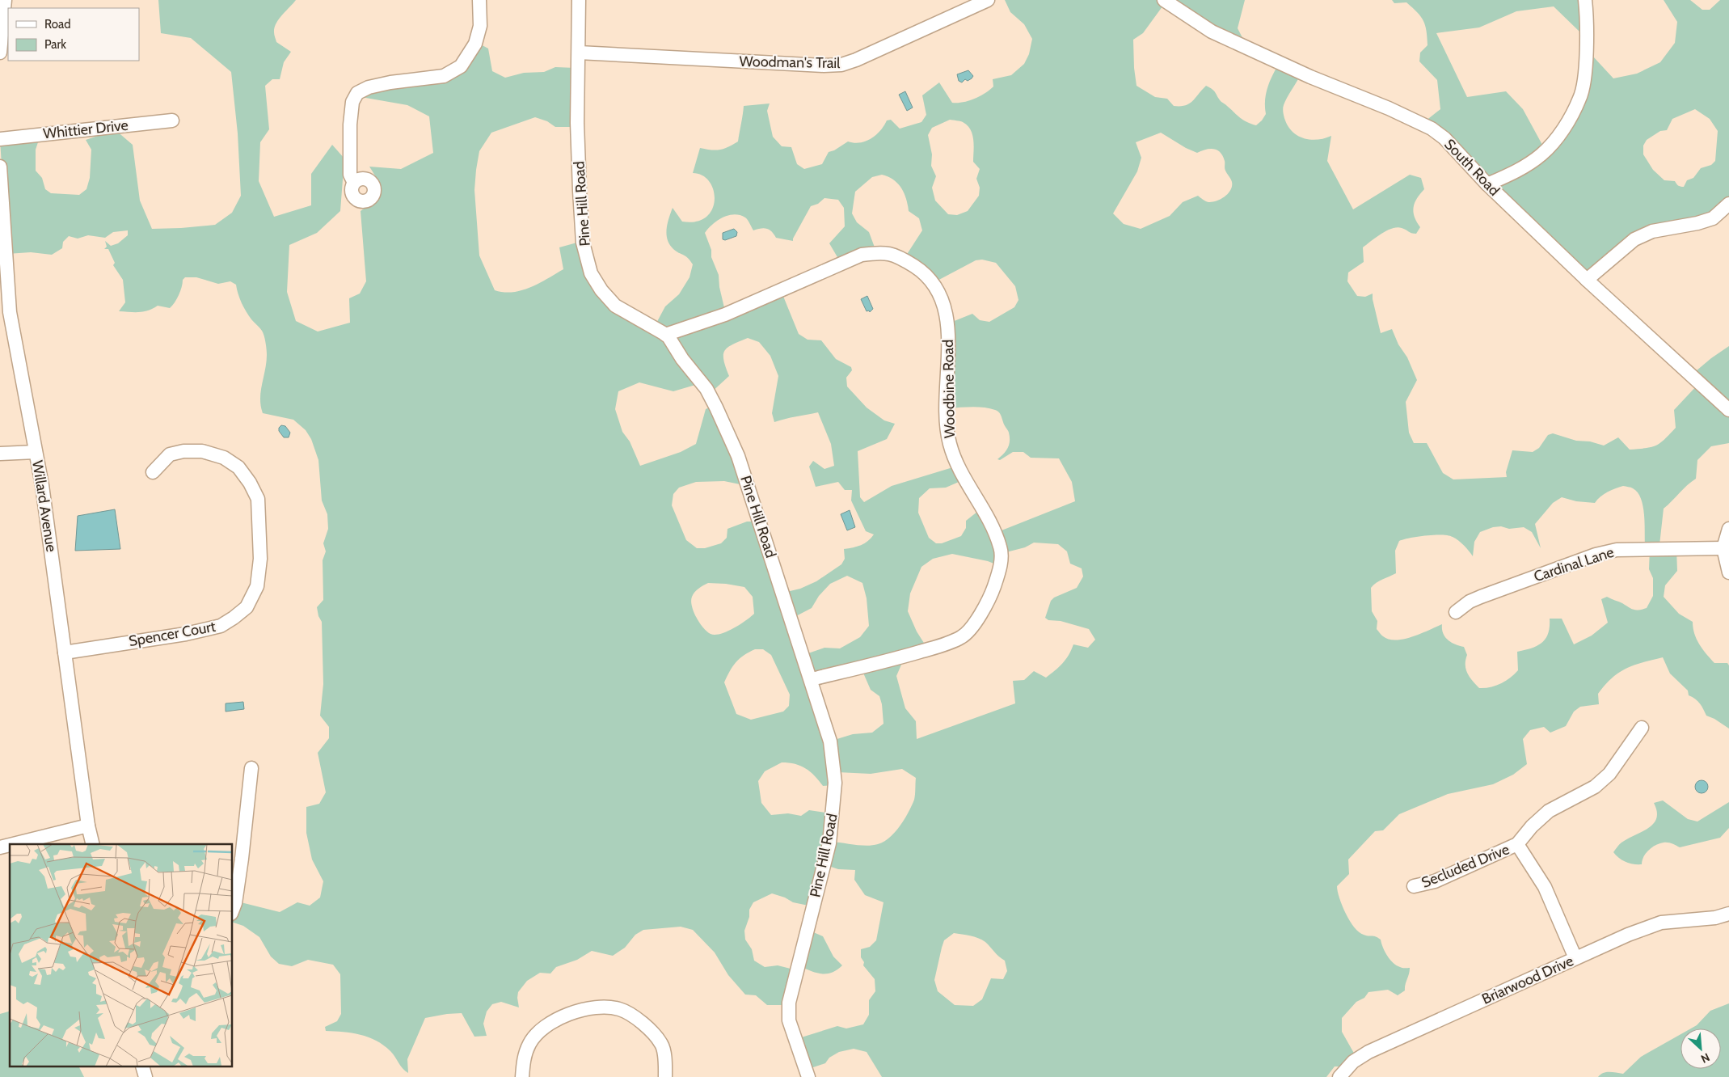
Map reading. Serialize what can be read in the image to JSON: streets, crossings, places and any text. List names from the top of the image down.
{
  "streets": {
    "street": [
      "Woodman's Trail",
      "Whittier Drive",
      "South Road",
      "Pine Hill Road",
      "Woodbine Road",
      "Willard Avenue",
      "Cardinal Lane",
      "Spencer Court",
      "Secluded Drive",
      "Briarwood Drive"
    ]
  },
  "crossings": [
    ["Woodman's Trail", "Pine Hill Road"],
    ["Pine Hill Road", "Woodbine Road"],
    ["Willard Avenue", "Spencer Court"],
    ["Secluded Drive", "Briarwood Drive"]
  ],
  "legend": ["Road", "Park"],
  "north": "bottom right"
}
